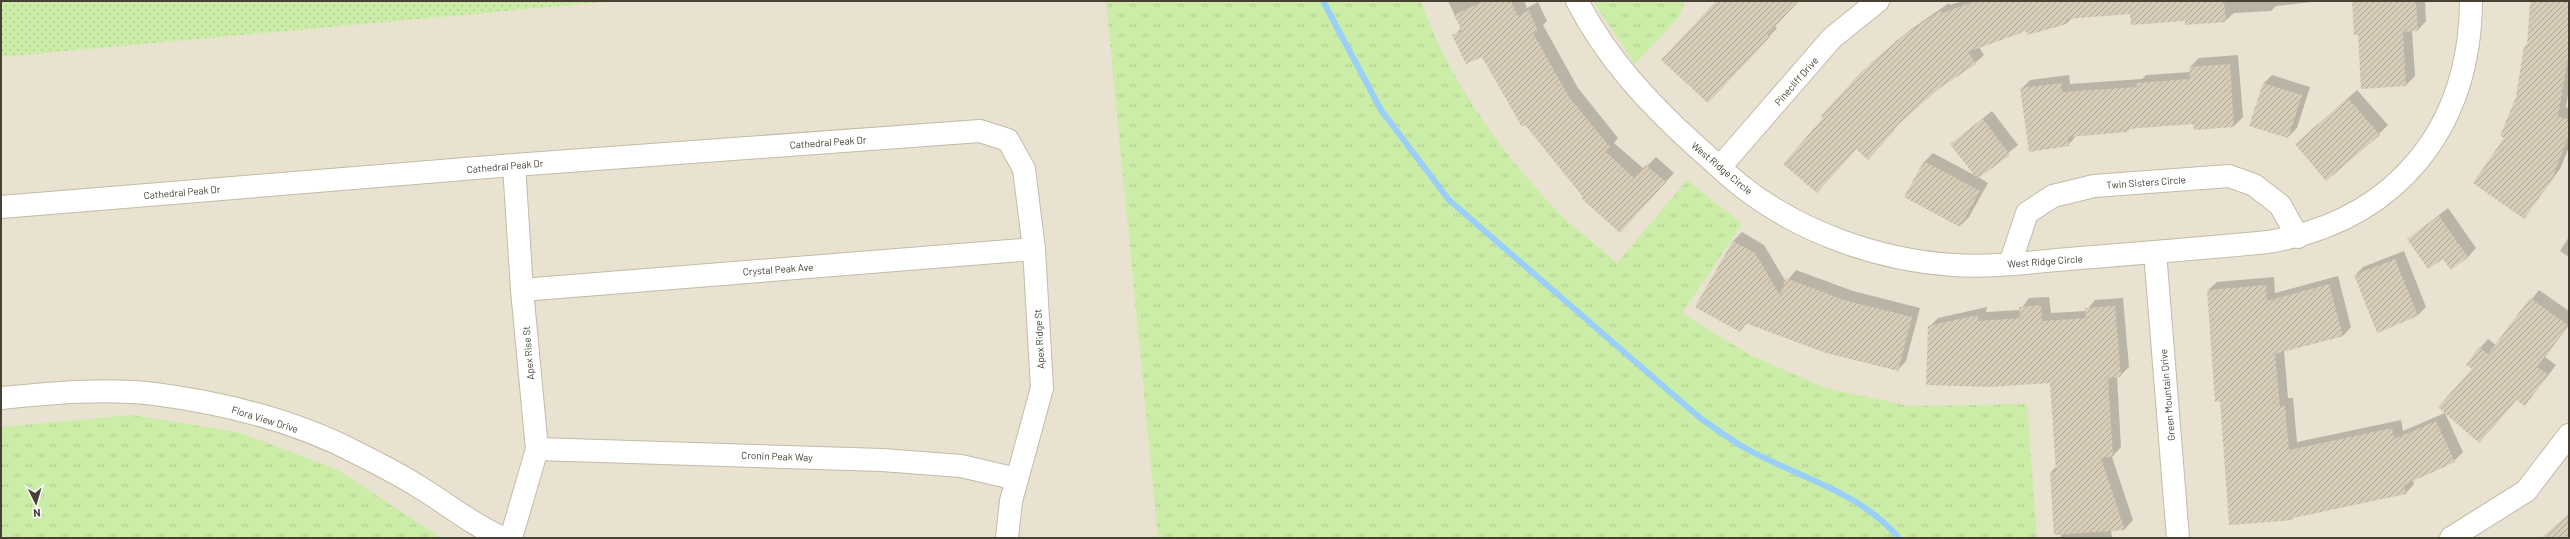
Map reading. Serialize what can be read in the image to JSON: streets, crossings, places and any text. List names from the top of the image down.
{
  "streets": {
    "street": [
      "Pinecliff Drive",
      "Cathedral Peak Dr",
      "West Ridge Circle",
      "Twin Sisters Circle",
      "Crystal Peak Ave",
      "Apex Ridge St",
      "Apex Rise St",
      "Green Mountain Drive",
      "Flora View Drive",
      "Cronin Peak Way"
    ]
  },
  "crossings": [
    ["Pinecliff Drive", "West Ridge Circle"],
    ["Cathedral Peak Dr", "Apex Ridge St"],
    ["Cathedral Peak Dr", "Apex Rise St"],
    ["West Ridge Circle", "Twin Sisters Circle"],
    ["West Ridge Circle", "Green Mountain Drive"],
    ["Crystal Peak Ave", "Apex Ridge St"],
    ["Crystal Peak Ave", "Apex Rise St"],
    ["Apex Ridge St", "Cronin Peak Way"],
    ["Apex Rise St", "Cronin Peak Way"]
  ],
  "north": "bottom"
}
